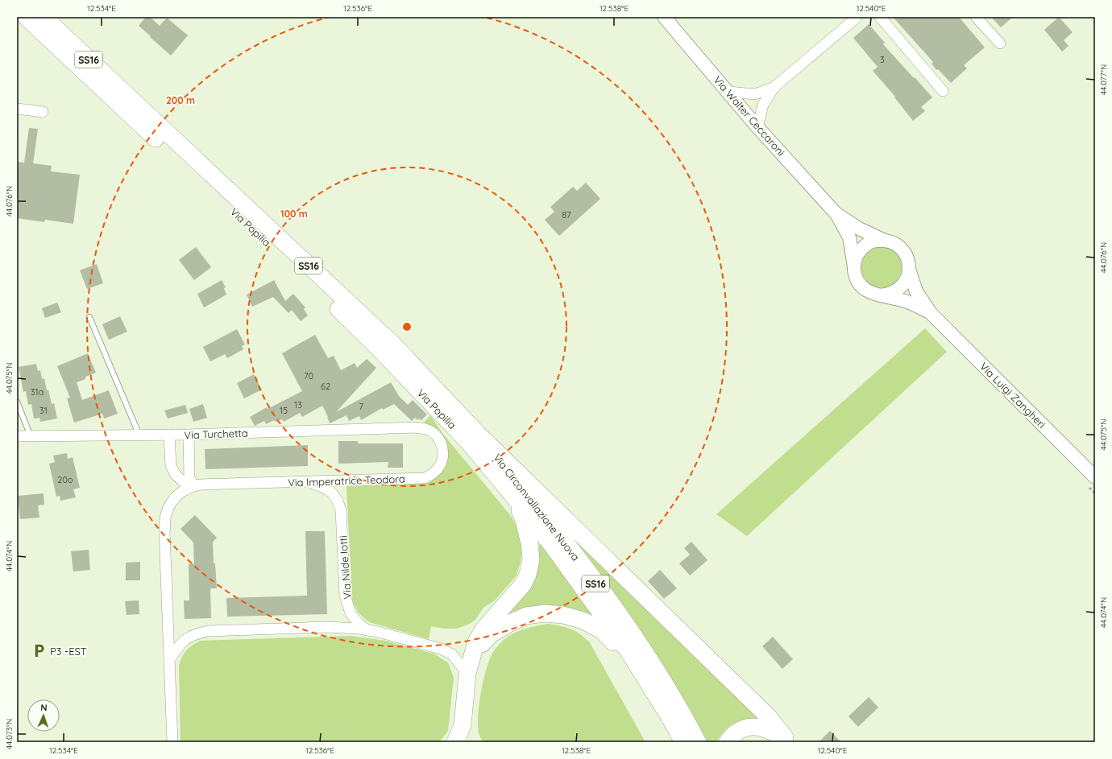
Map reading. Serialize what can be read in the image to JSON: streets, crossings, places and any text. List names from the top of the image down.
{
  "streets": {
    "main road": ["SS16", "Via Popilia", "Via Circonvallazione Nuova"],
    "street": [
      "Via Walter Ceccaroni",
      "Via Luigi Zangheri",
      "Via Turchetta",
      "Via Imperatrice Teodora",
      "Via Nilde Iotti"
    ]
  },
  "crossings": [
    ["Via Walter Ceccaroni", "Via Luigi Zangheri"],
    ["Via Popilia", "Via Circonvallazione Nuova"],
    ["Via Turchetta", "Via Imperatrice Teodora"],
    ["Via Imperatrice Teodora", "Via Nilde Iotti"]
  ],
  "places": {
    "parking": ["P3 -EST"]
  },
  "house_numbers": [
    "3",
    "87",
    "70",
    "62",
    "31a",
    "13",
    "7",
    "31",
    "15",
    "20o"
  ],
  "north": "top",
  "coordinates": [
    "12.534°E",
    "12.536°E",
    "12.538°E",
    "12.540°E",
    "44.077°N",
    "44.076°N",
    "44.075°N",
    "44.074°N",
    "44.073°N"
  ],
  "rings": ["200 m", "100 m"]
}
